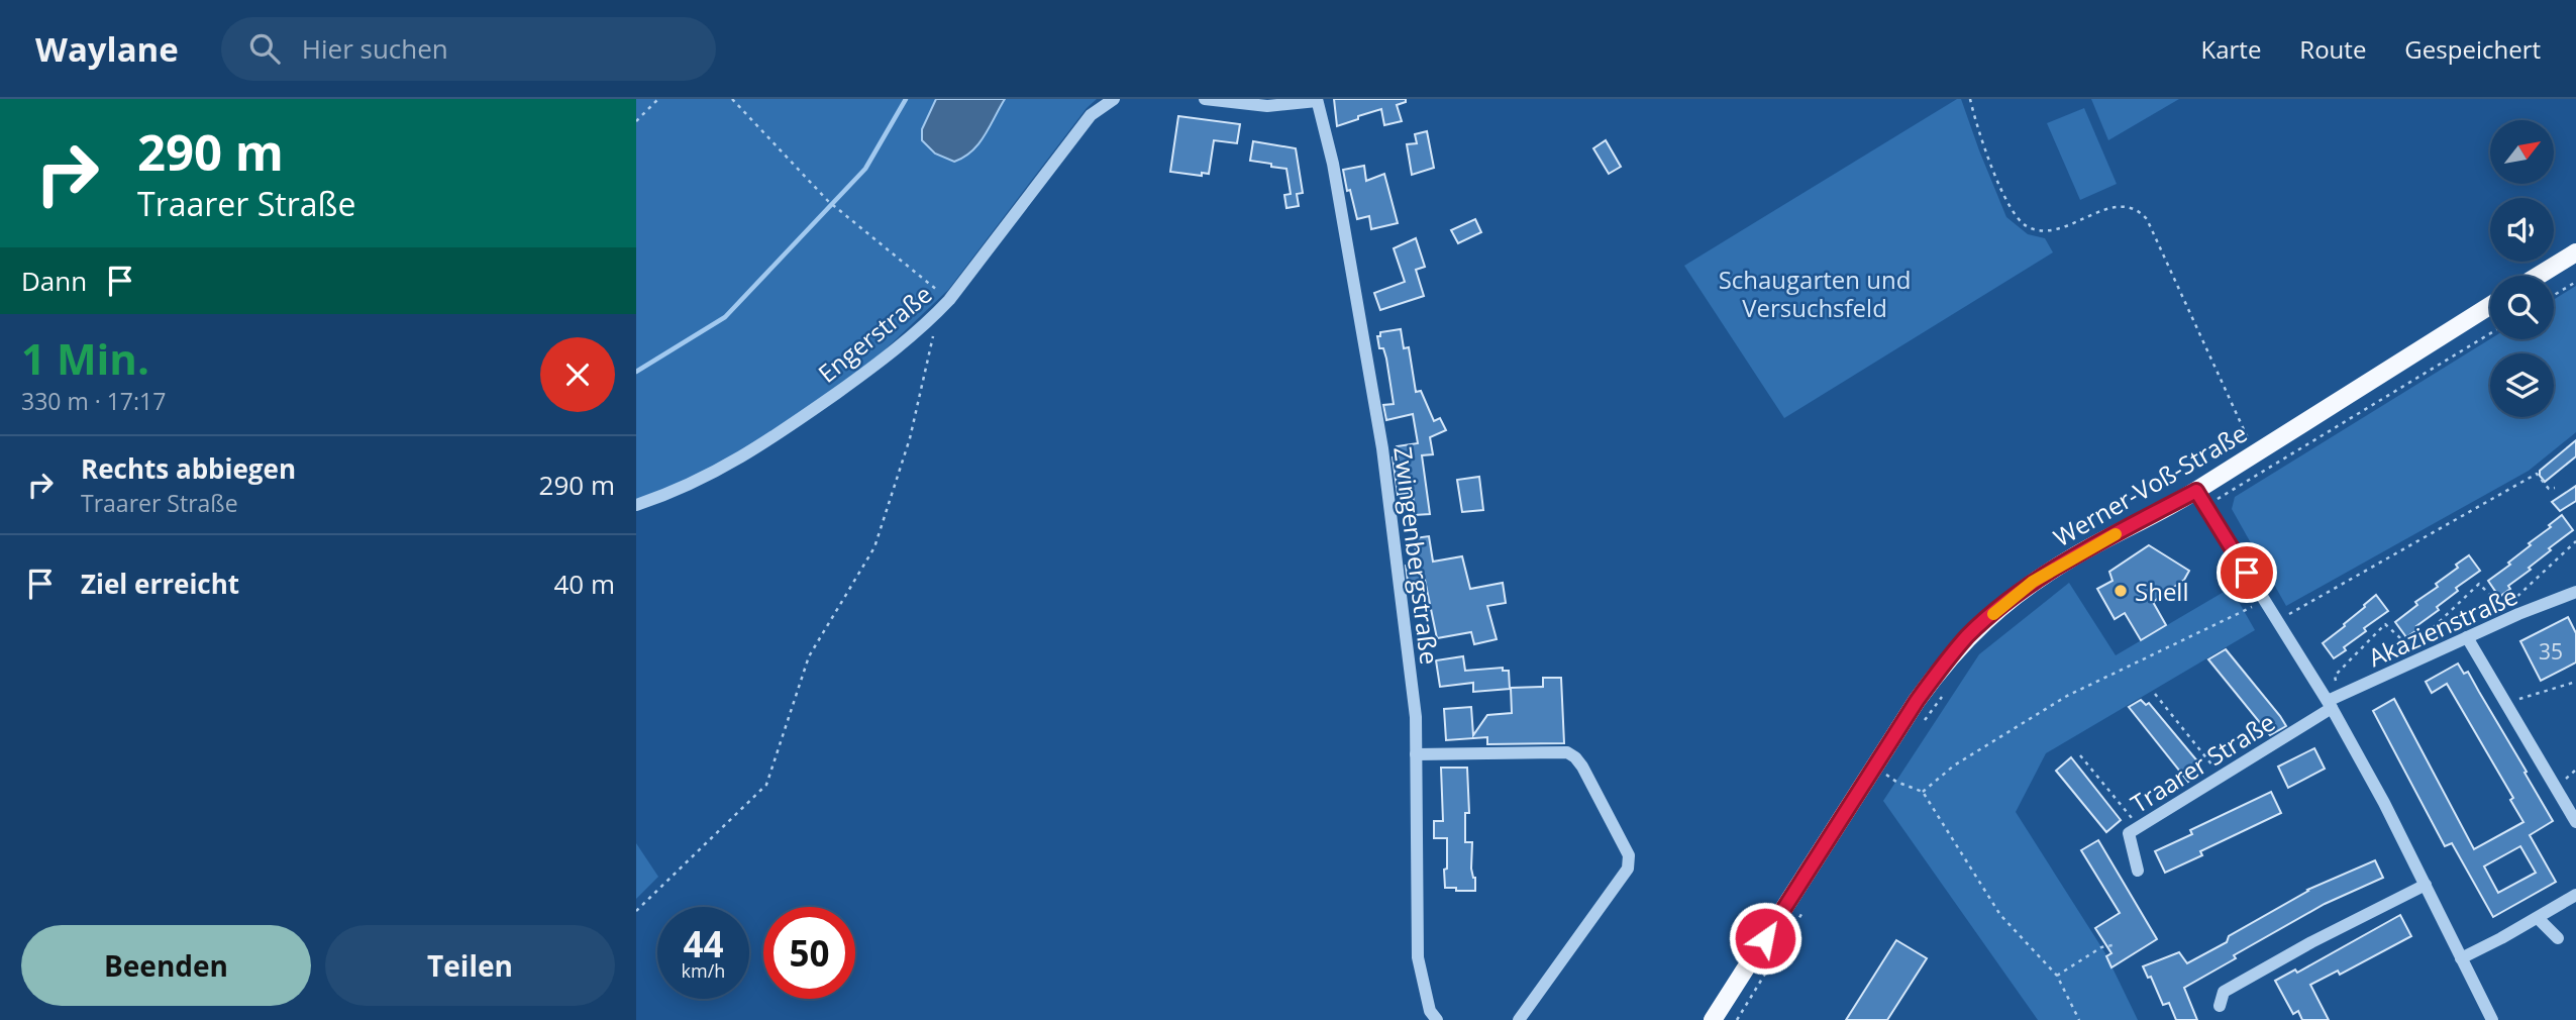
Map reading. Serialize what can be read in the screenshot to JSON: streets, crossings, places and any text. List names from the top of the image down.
{
  "streets": {
    "main road": ["Werner-Voß-Straße"],
    "street": [
      "Engerstraße",
      "Zwingenbergstraße",
      "Akazienstraße",
      "Traarer Straße"
    ]
  },
  "crossings": [
    ["Akazienstraße", "Traarer Straße"]
  ],
  "parks": ["Schaugarten und Versuchsfeld"],
  "places": ["Shell"],
  "house_numbers": ["35"],
  "north": "top right",
  "page": {
    "header": "Waylane",
    "search": "Hier suchen",
    "nav": ["Karte", "Route", "Gespeichert"],
    "turn": ["290 m", "Traarer Straße"],
    "then": "Dann",
    "heading": ["1 Min.", "330 m · 17:17"],
    "list": [
      {
        "name": "Rechts abbiegen",
        "note": "Traarer Straße",
        "value": "290 m"
      },
      {
        "name": "Ziel erreicht",
        "value": "40 m"
      }
    ],
    "speed": "44 km/h",
    "limit": "50",
    "buttons": ["Beenden", "Teilen"]
  }
}
